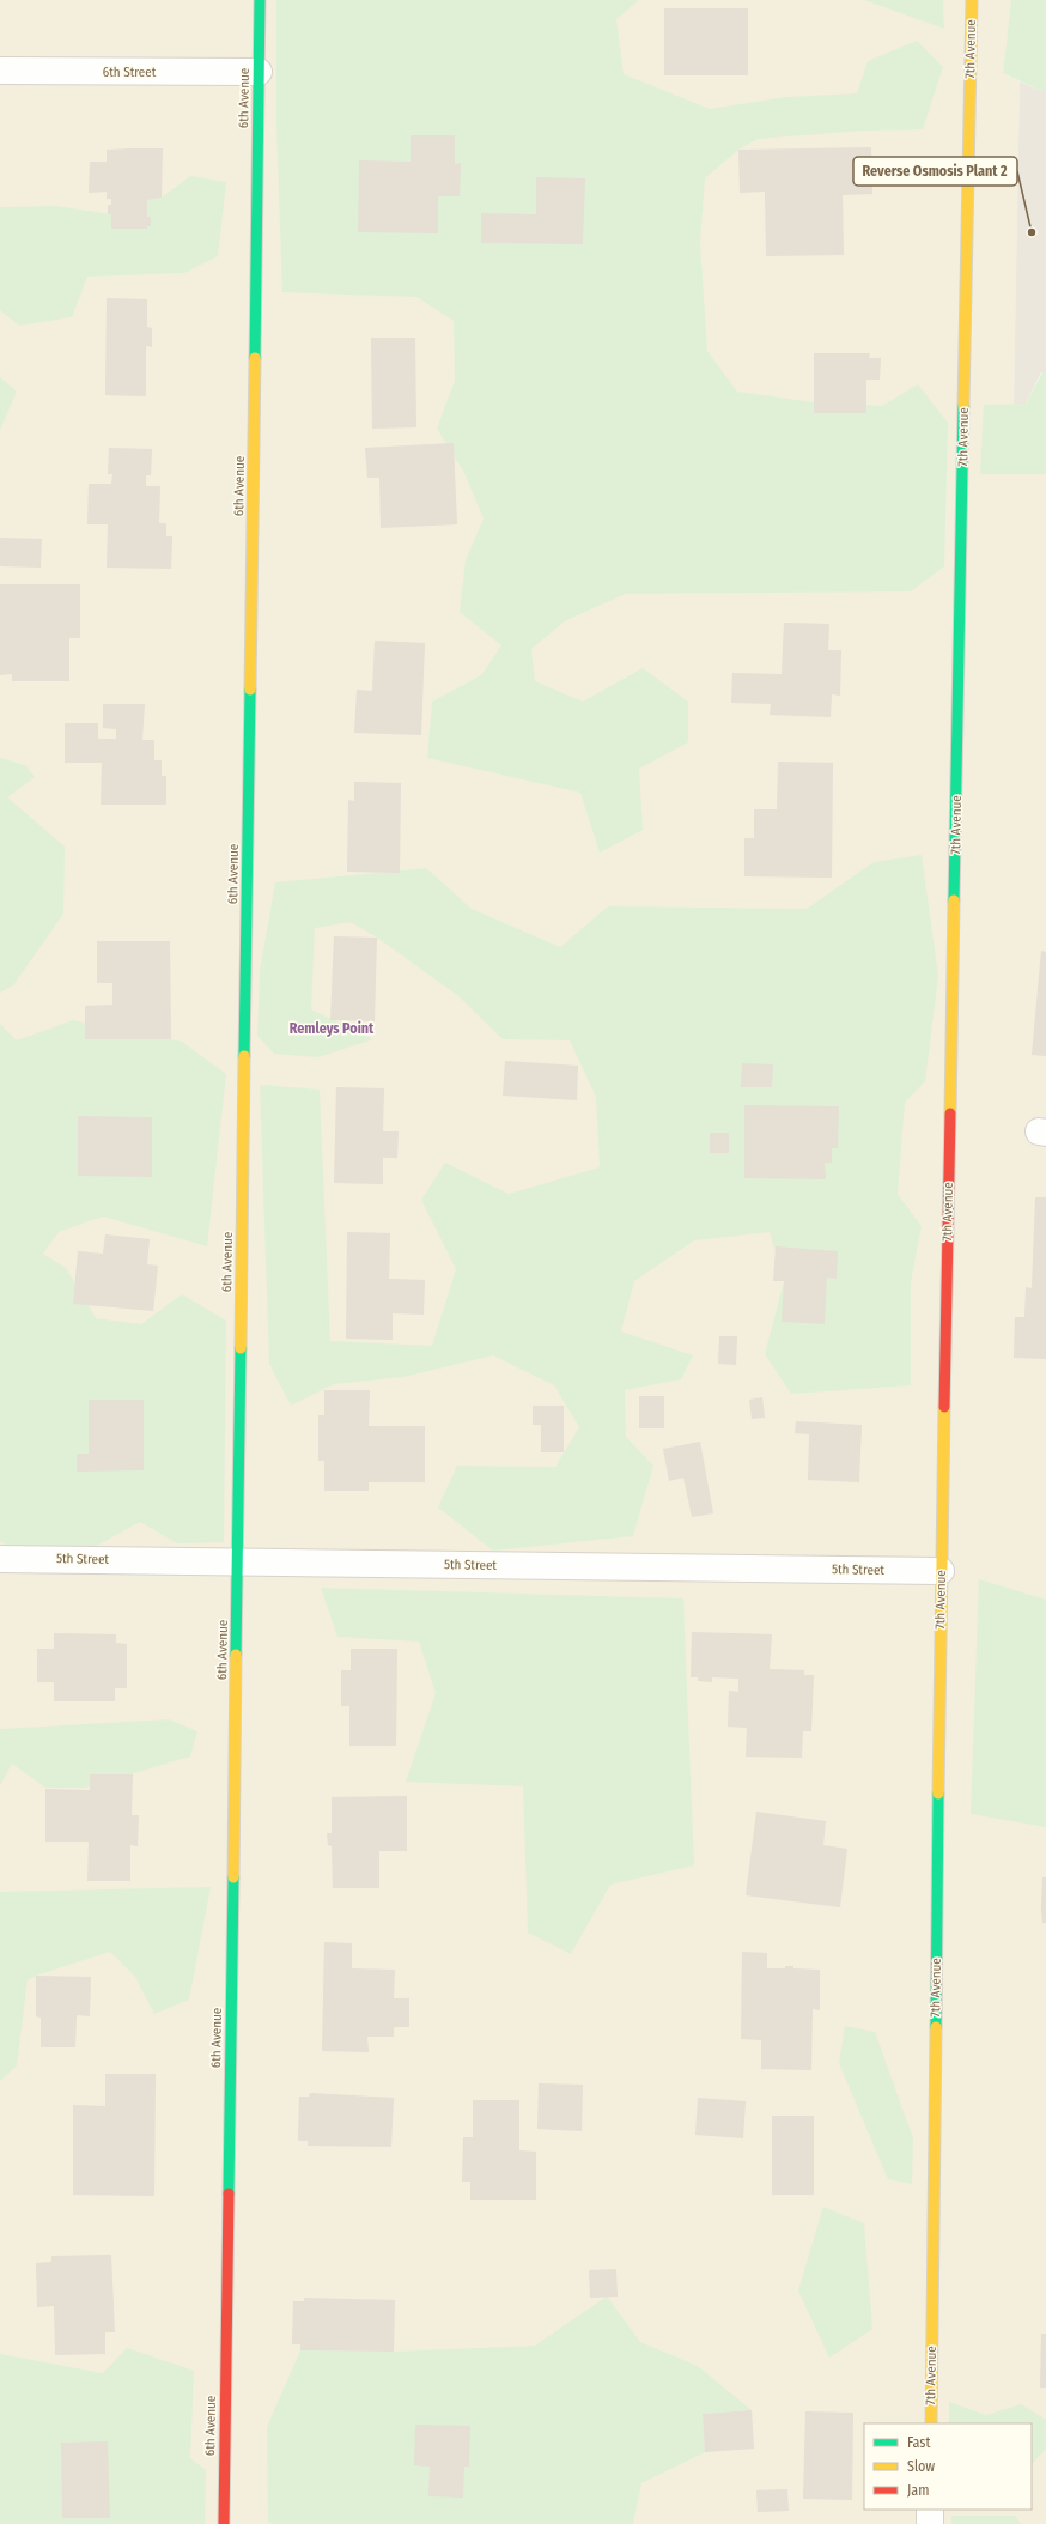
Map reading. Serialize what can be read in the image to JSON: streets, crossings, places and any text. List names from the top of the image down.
{
  "streets": {
    "street": [
      "7th Avenue",
      "6th Street",
      "6th Avenue",
      "5th Street"
    ]
  },
  "crossings": [
    ["7th Avenue", "5th Street"],
    ["6th Street", "6th Avenue"],
    ["6th Avenue", "5th Street"]
  ],
  "districts": ["Remleys Point"],
  "places": ["Reverse Osmosis Plant 2"],
  "legend": ["Fast", "Slow", "Jam"]
}
